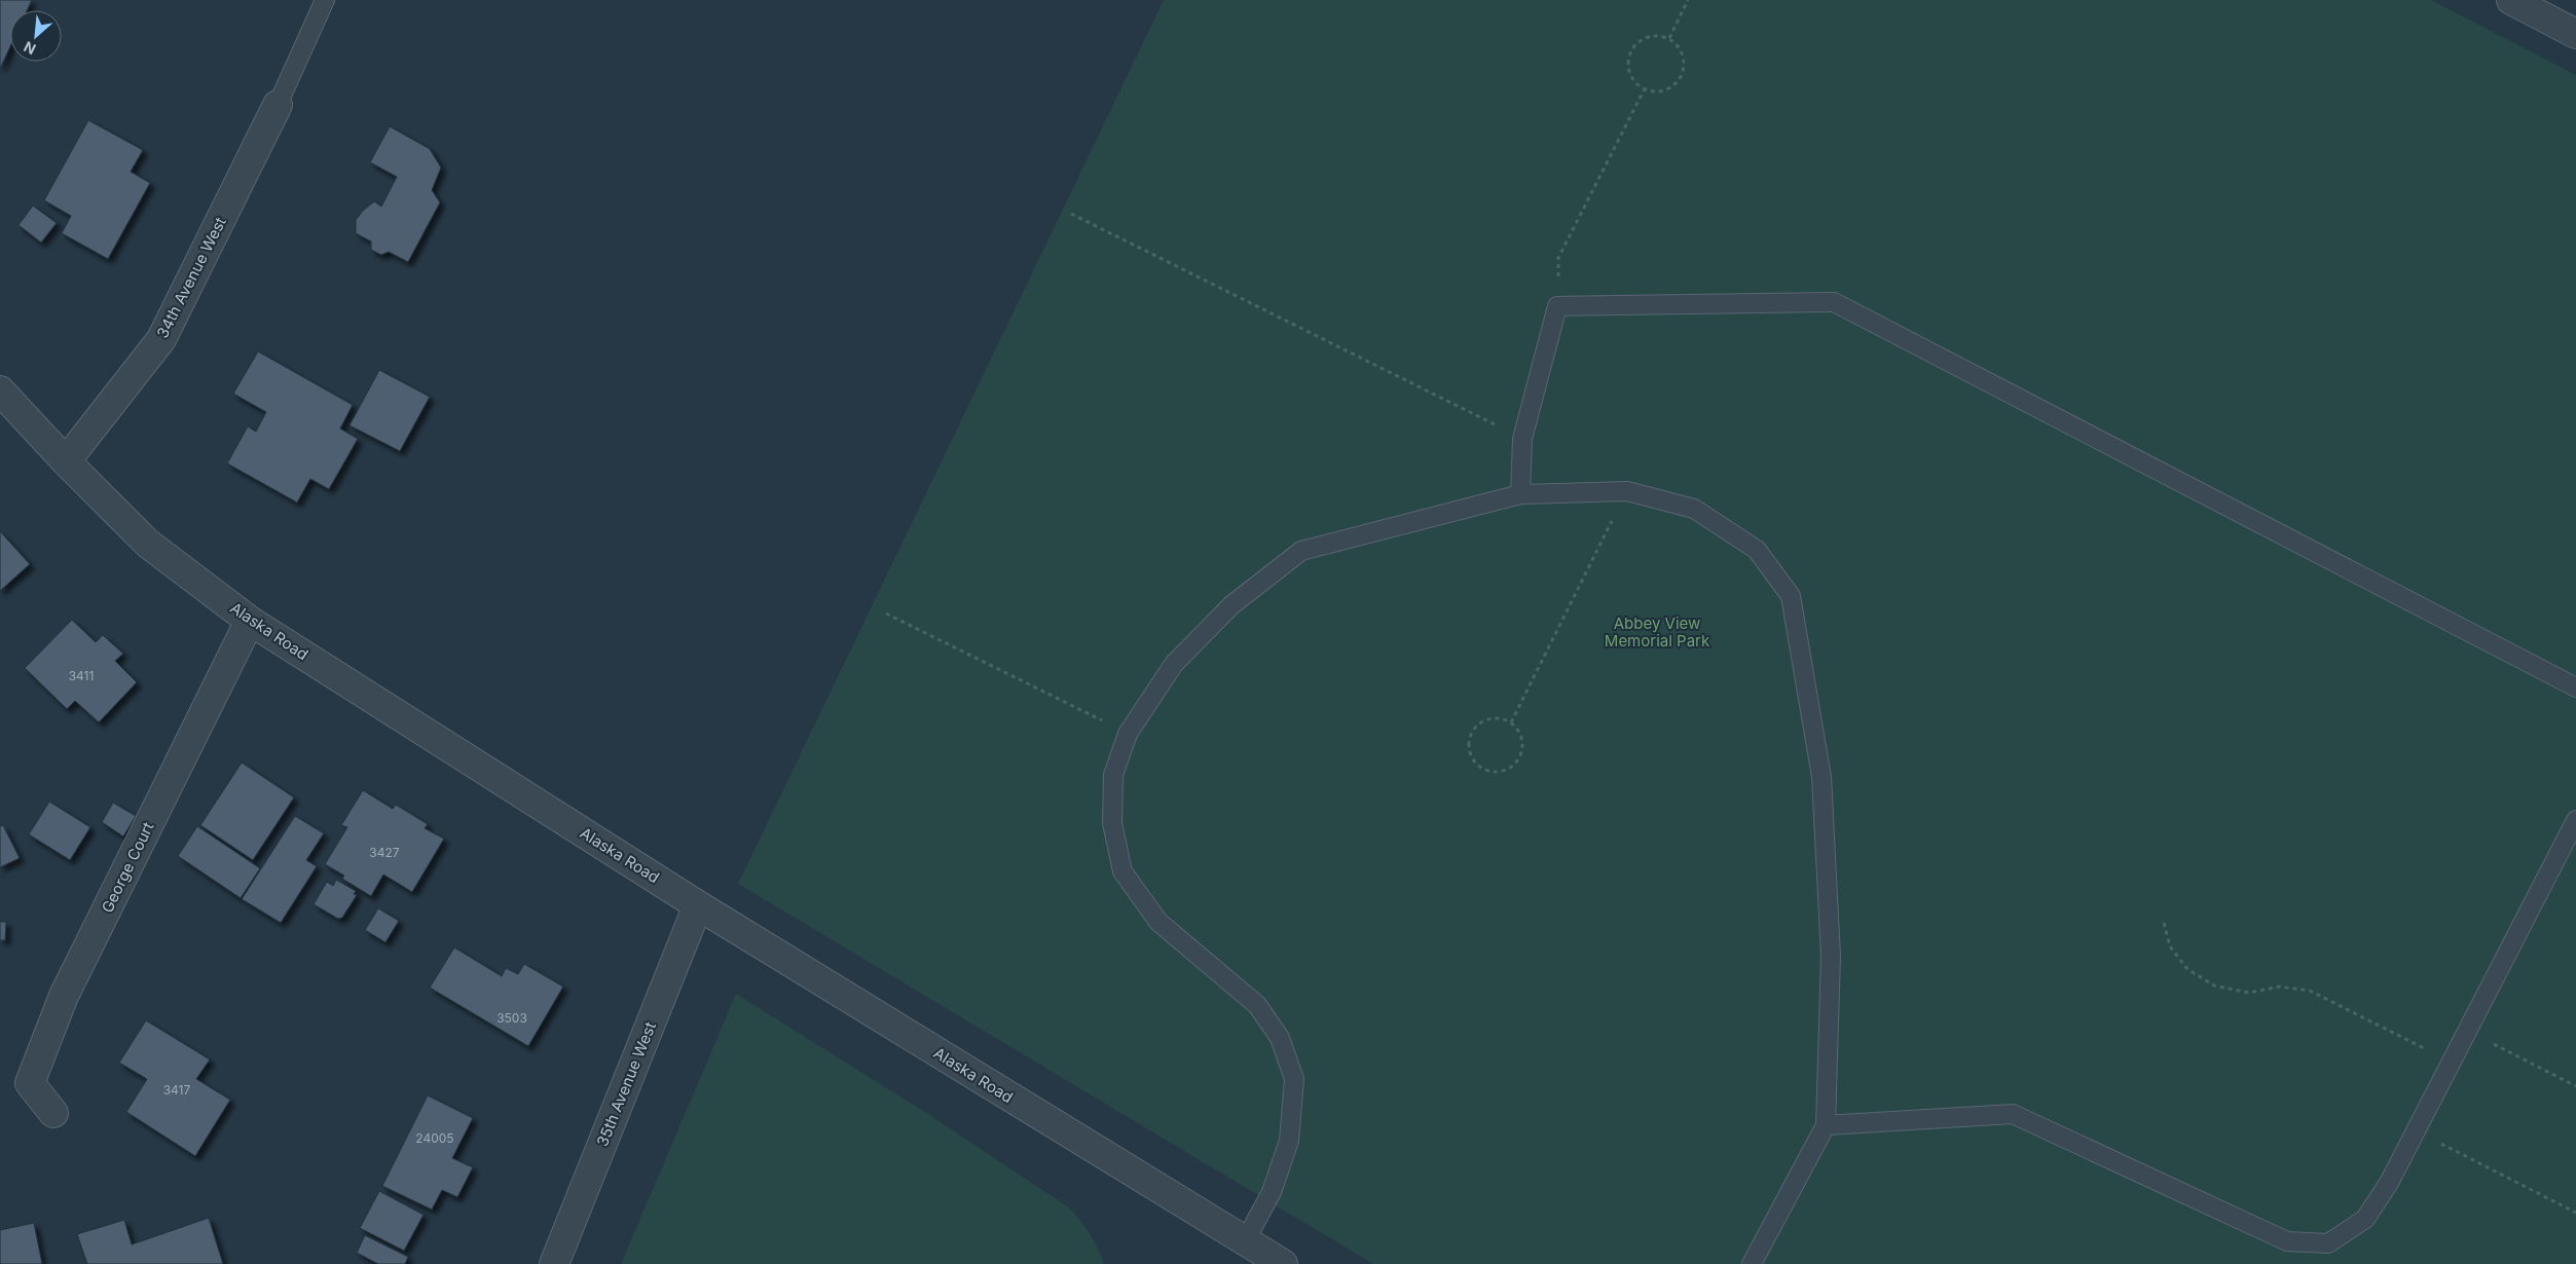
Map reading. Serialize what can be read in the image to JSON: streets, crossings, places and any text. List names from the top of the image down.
{
  "streets": {
    "street": [
      "34th Avenue West",
      "Alaska Road",
      "George Court",
      "35th Avenue West"
    ]
  },
  "crossings": [
    ["34th Avenue West", "Alaska Road"],
    ["Alaska Road", "George Court"],
    ["Alaska Road", "35th Avenue West"]
  ],
  "parks": ["Abbey View Memorial Park"],
  "house_numbers": [
    "3411",
    "3427",
    "3503",
    "3417",
    "24005"
  ],
  "north": "bottom left"
}
